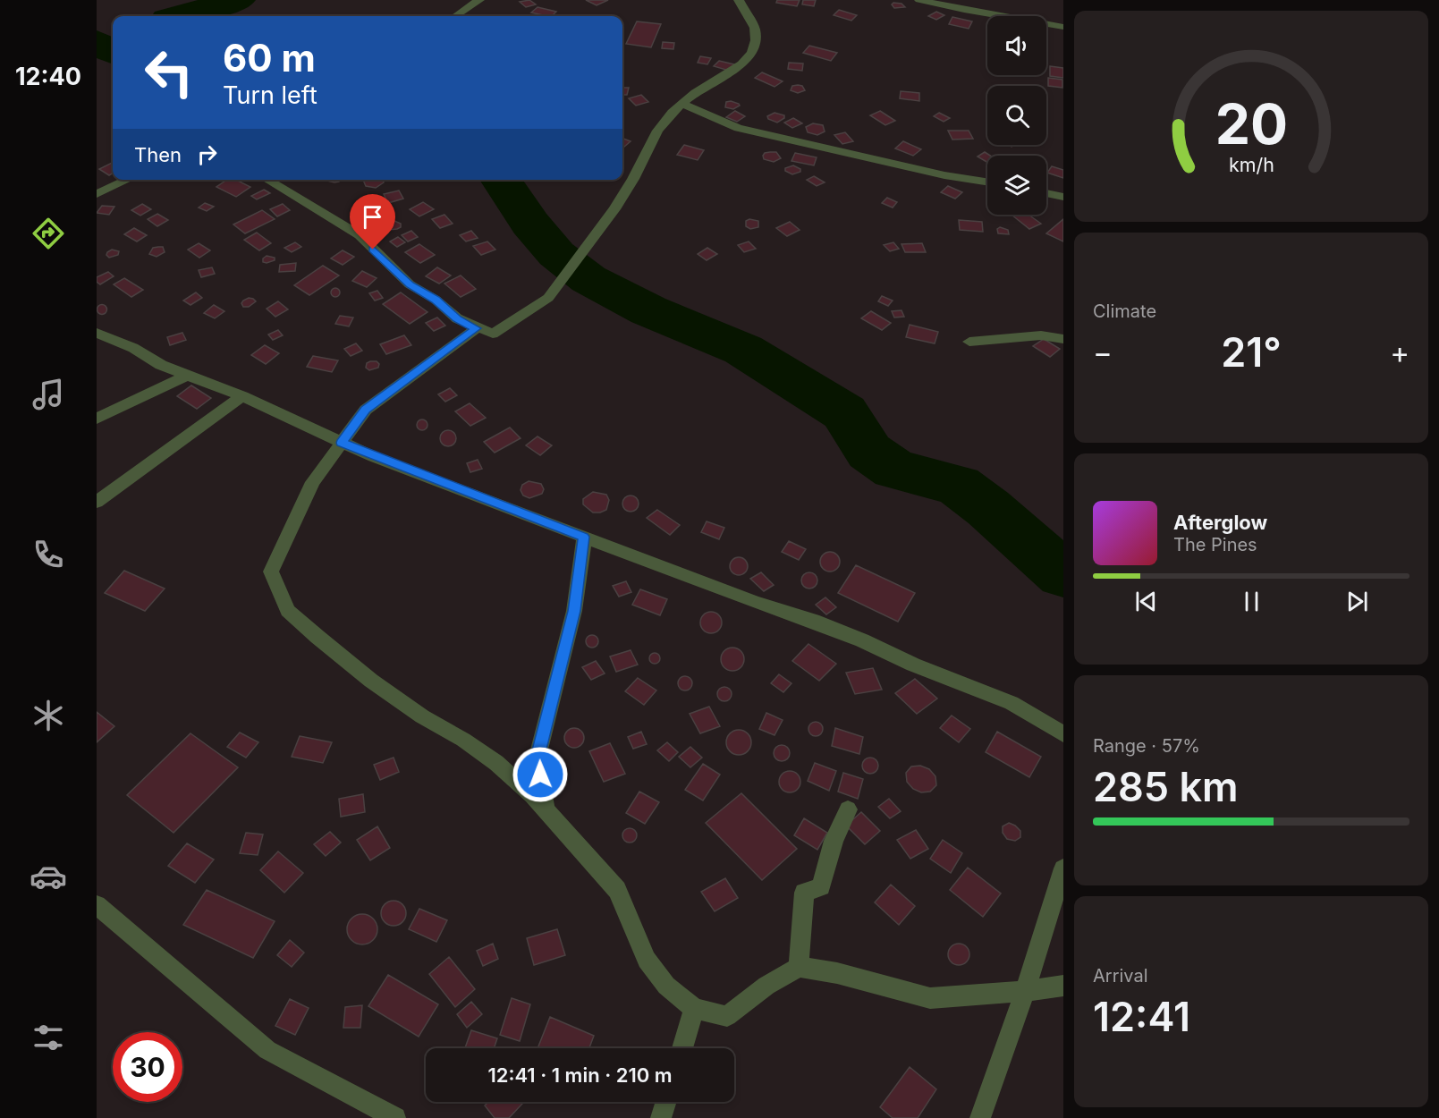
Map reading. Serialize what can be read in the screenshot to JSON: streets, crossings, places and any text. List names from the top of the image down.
{
  "page": {
    "tabs": "12:40",
    "turn": ["60 m", "Turn left"],
    "then": "Then",
    "tile": [
      "Climate",
      ["Range · 57%", "285 km"],
      ["Arrival", "12:41"]
    ],
    "heat": ["−", "21°", "+"],
    "song": ["Afterglow", "The Pines"],
    "limit": "30",
    "trip": "12:41 · 1 min · 210 m",
    "gauge": ["20", "km/h"]
  }
}
